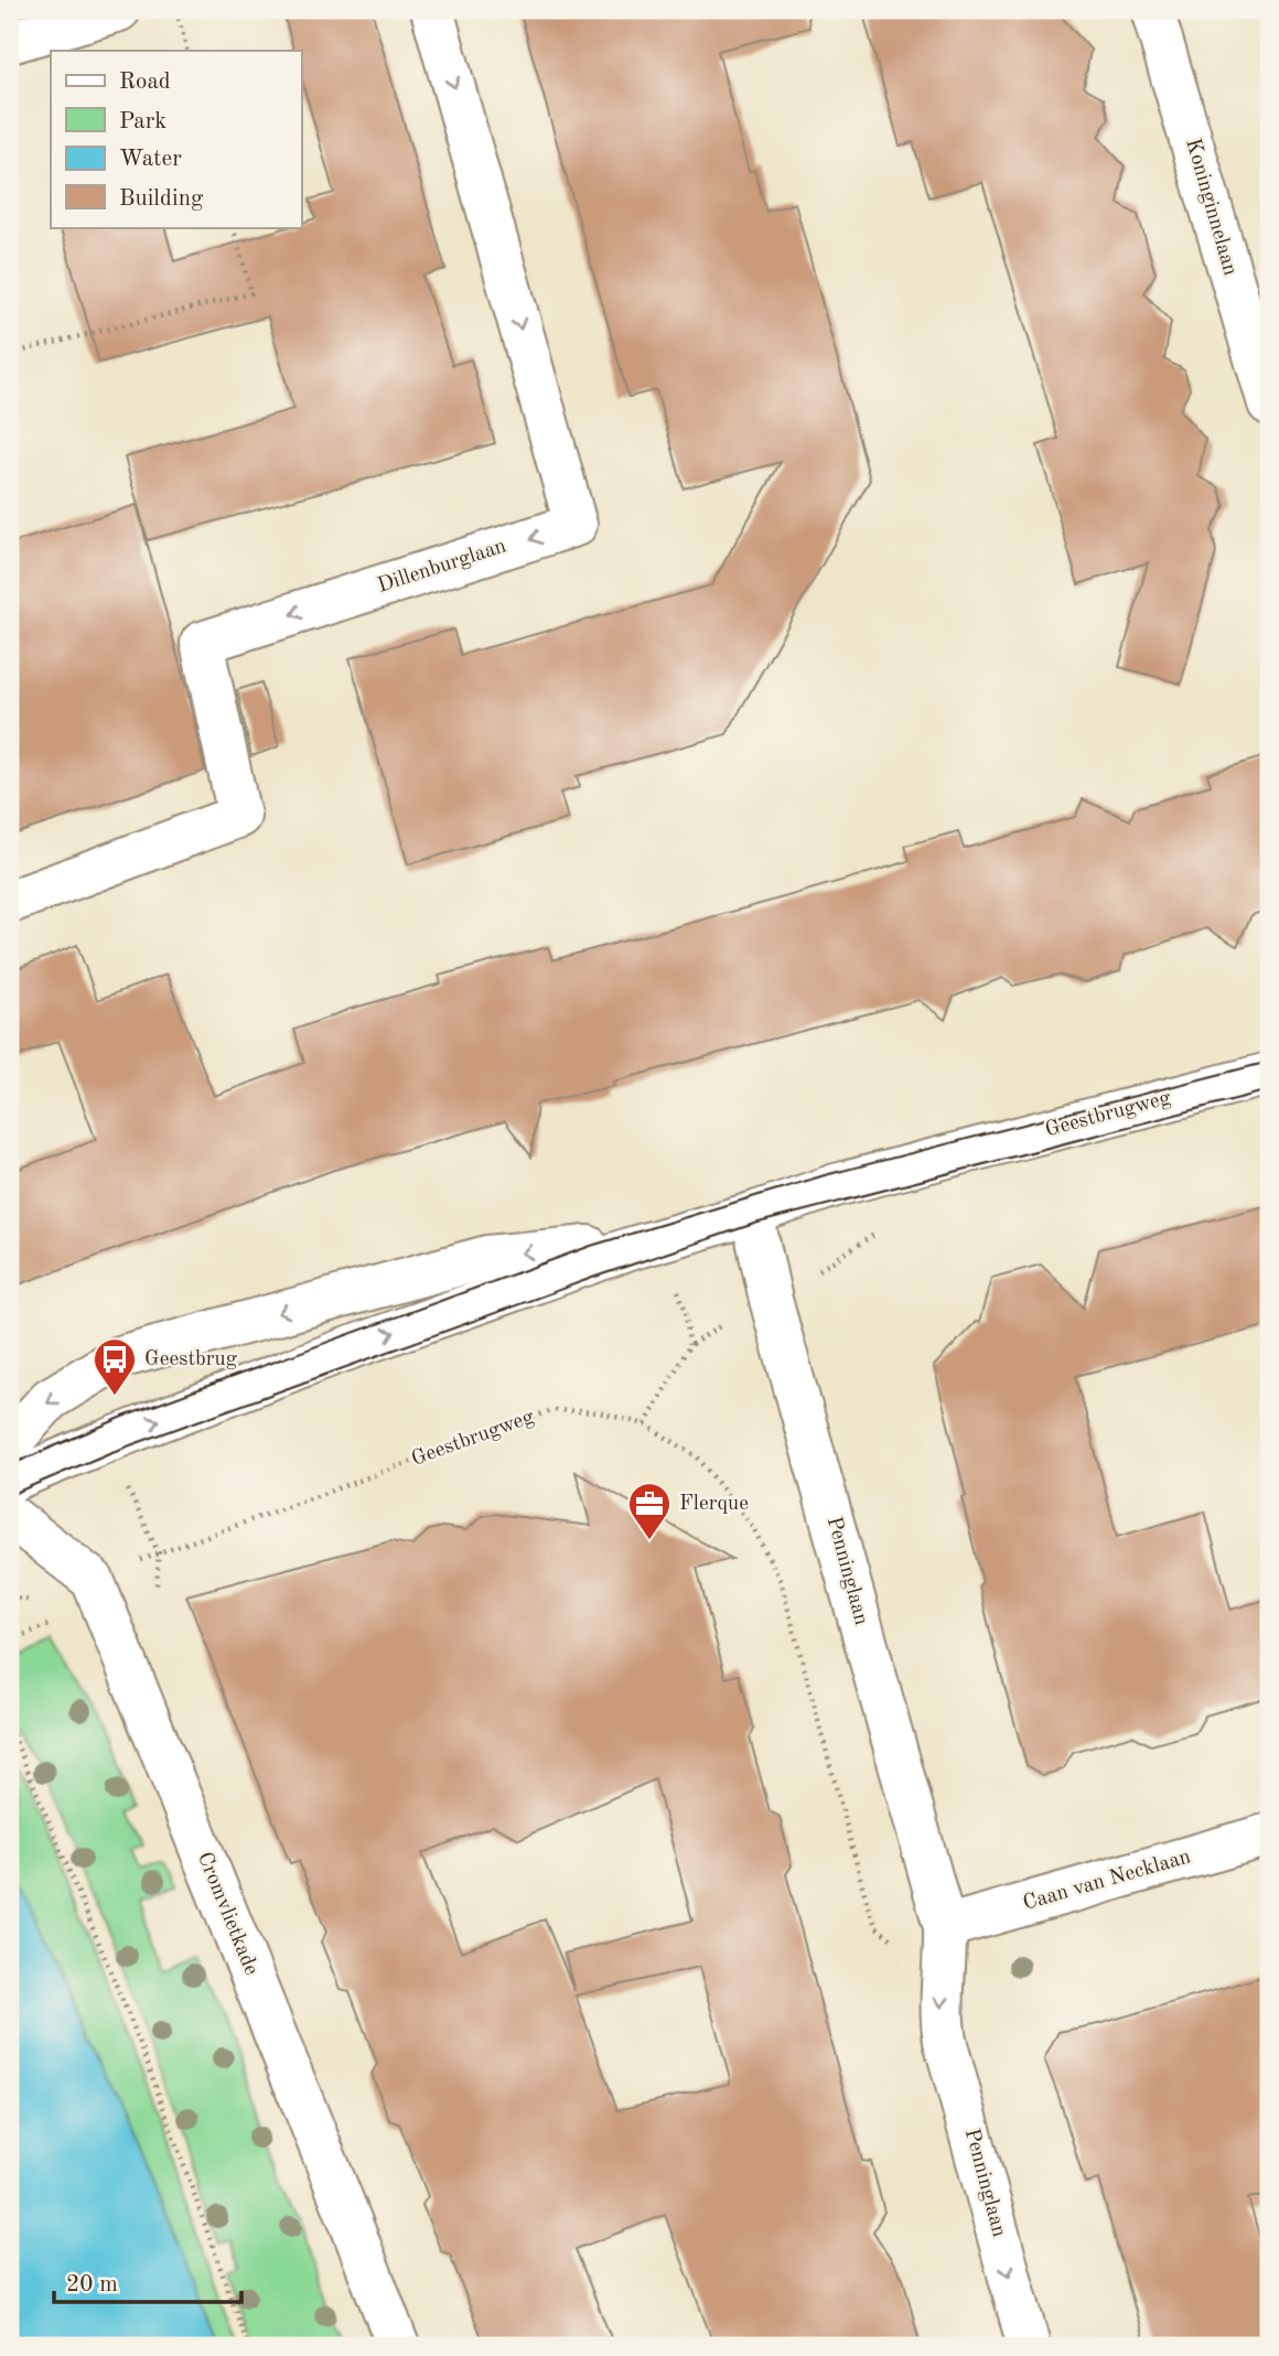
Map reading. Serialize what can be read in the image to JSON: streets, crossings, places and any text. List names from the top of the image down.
{
  "streets": {
    "street": [
      "Koninginnelaan",
      "Dillenburglaan",
      "Geestbrugweg",
      "Penninglaan",
      "Caan van Necklaan",
      "Cromvlietkade"
    ]
  },
  "crossings": [
    ["Geestbrugweg", "Penninglaan"],
    ["Geestbrugweg", "Cromvlietkade"],
    ["Penninglaan", "Caan van Necklaan"]
  ],
  "one_way": ["Penninglaan"],
  "places": {
    "bus stop": ["Geestbrug"],
    "office": ["Flerque"]
  },
  "legend": [
    "Road",
    "Park",
    "Water",
    "Building"
  ],
  "scale_bar": "20 m"
}
